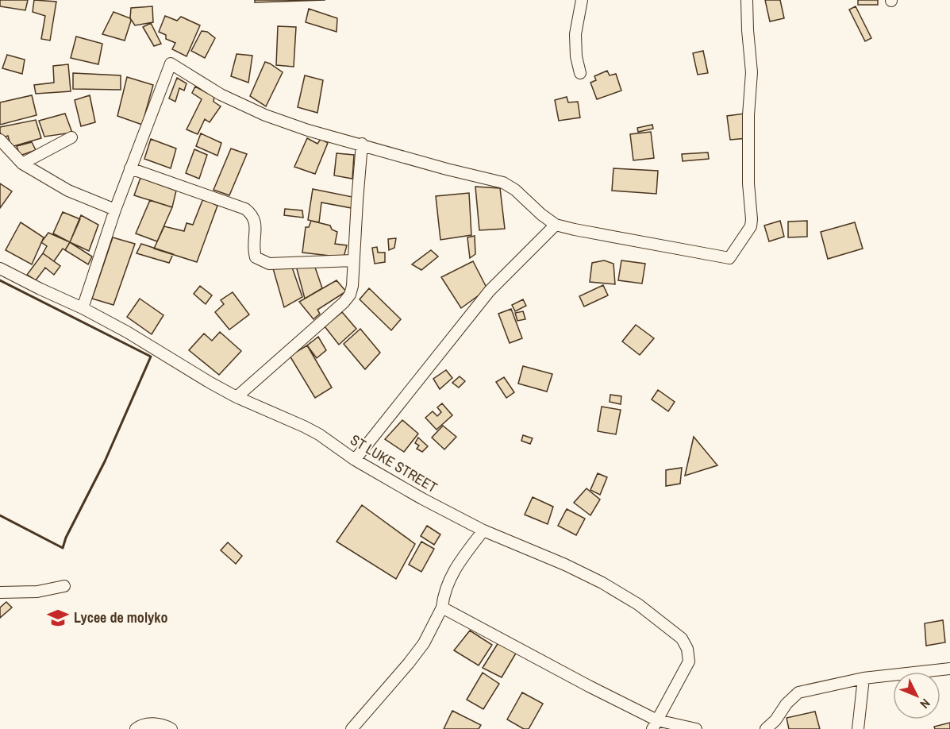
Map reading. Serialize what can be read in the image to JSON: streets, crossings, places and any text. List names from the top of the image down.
{
  "streets": {
    "street": ["ST LUKE STREET"]
  },
  "places": {
    "school or university": ["Lycee de molyko"]
  },
  "north": "bottom right"
}
